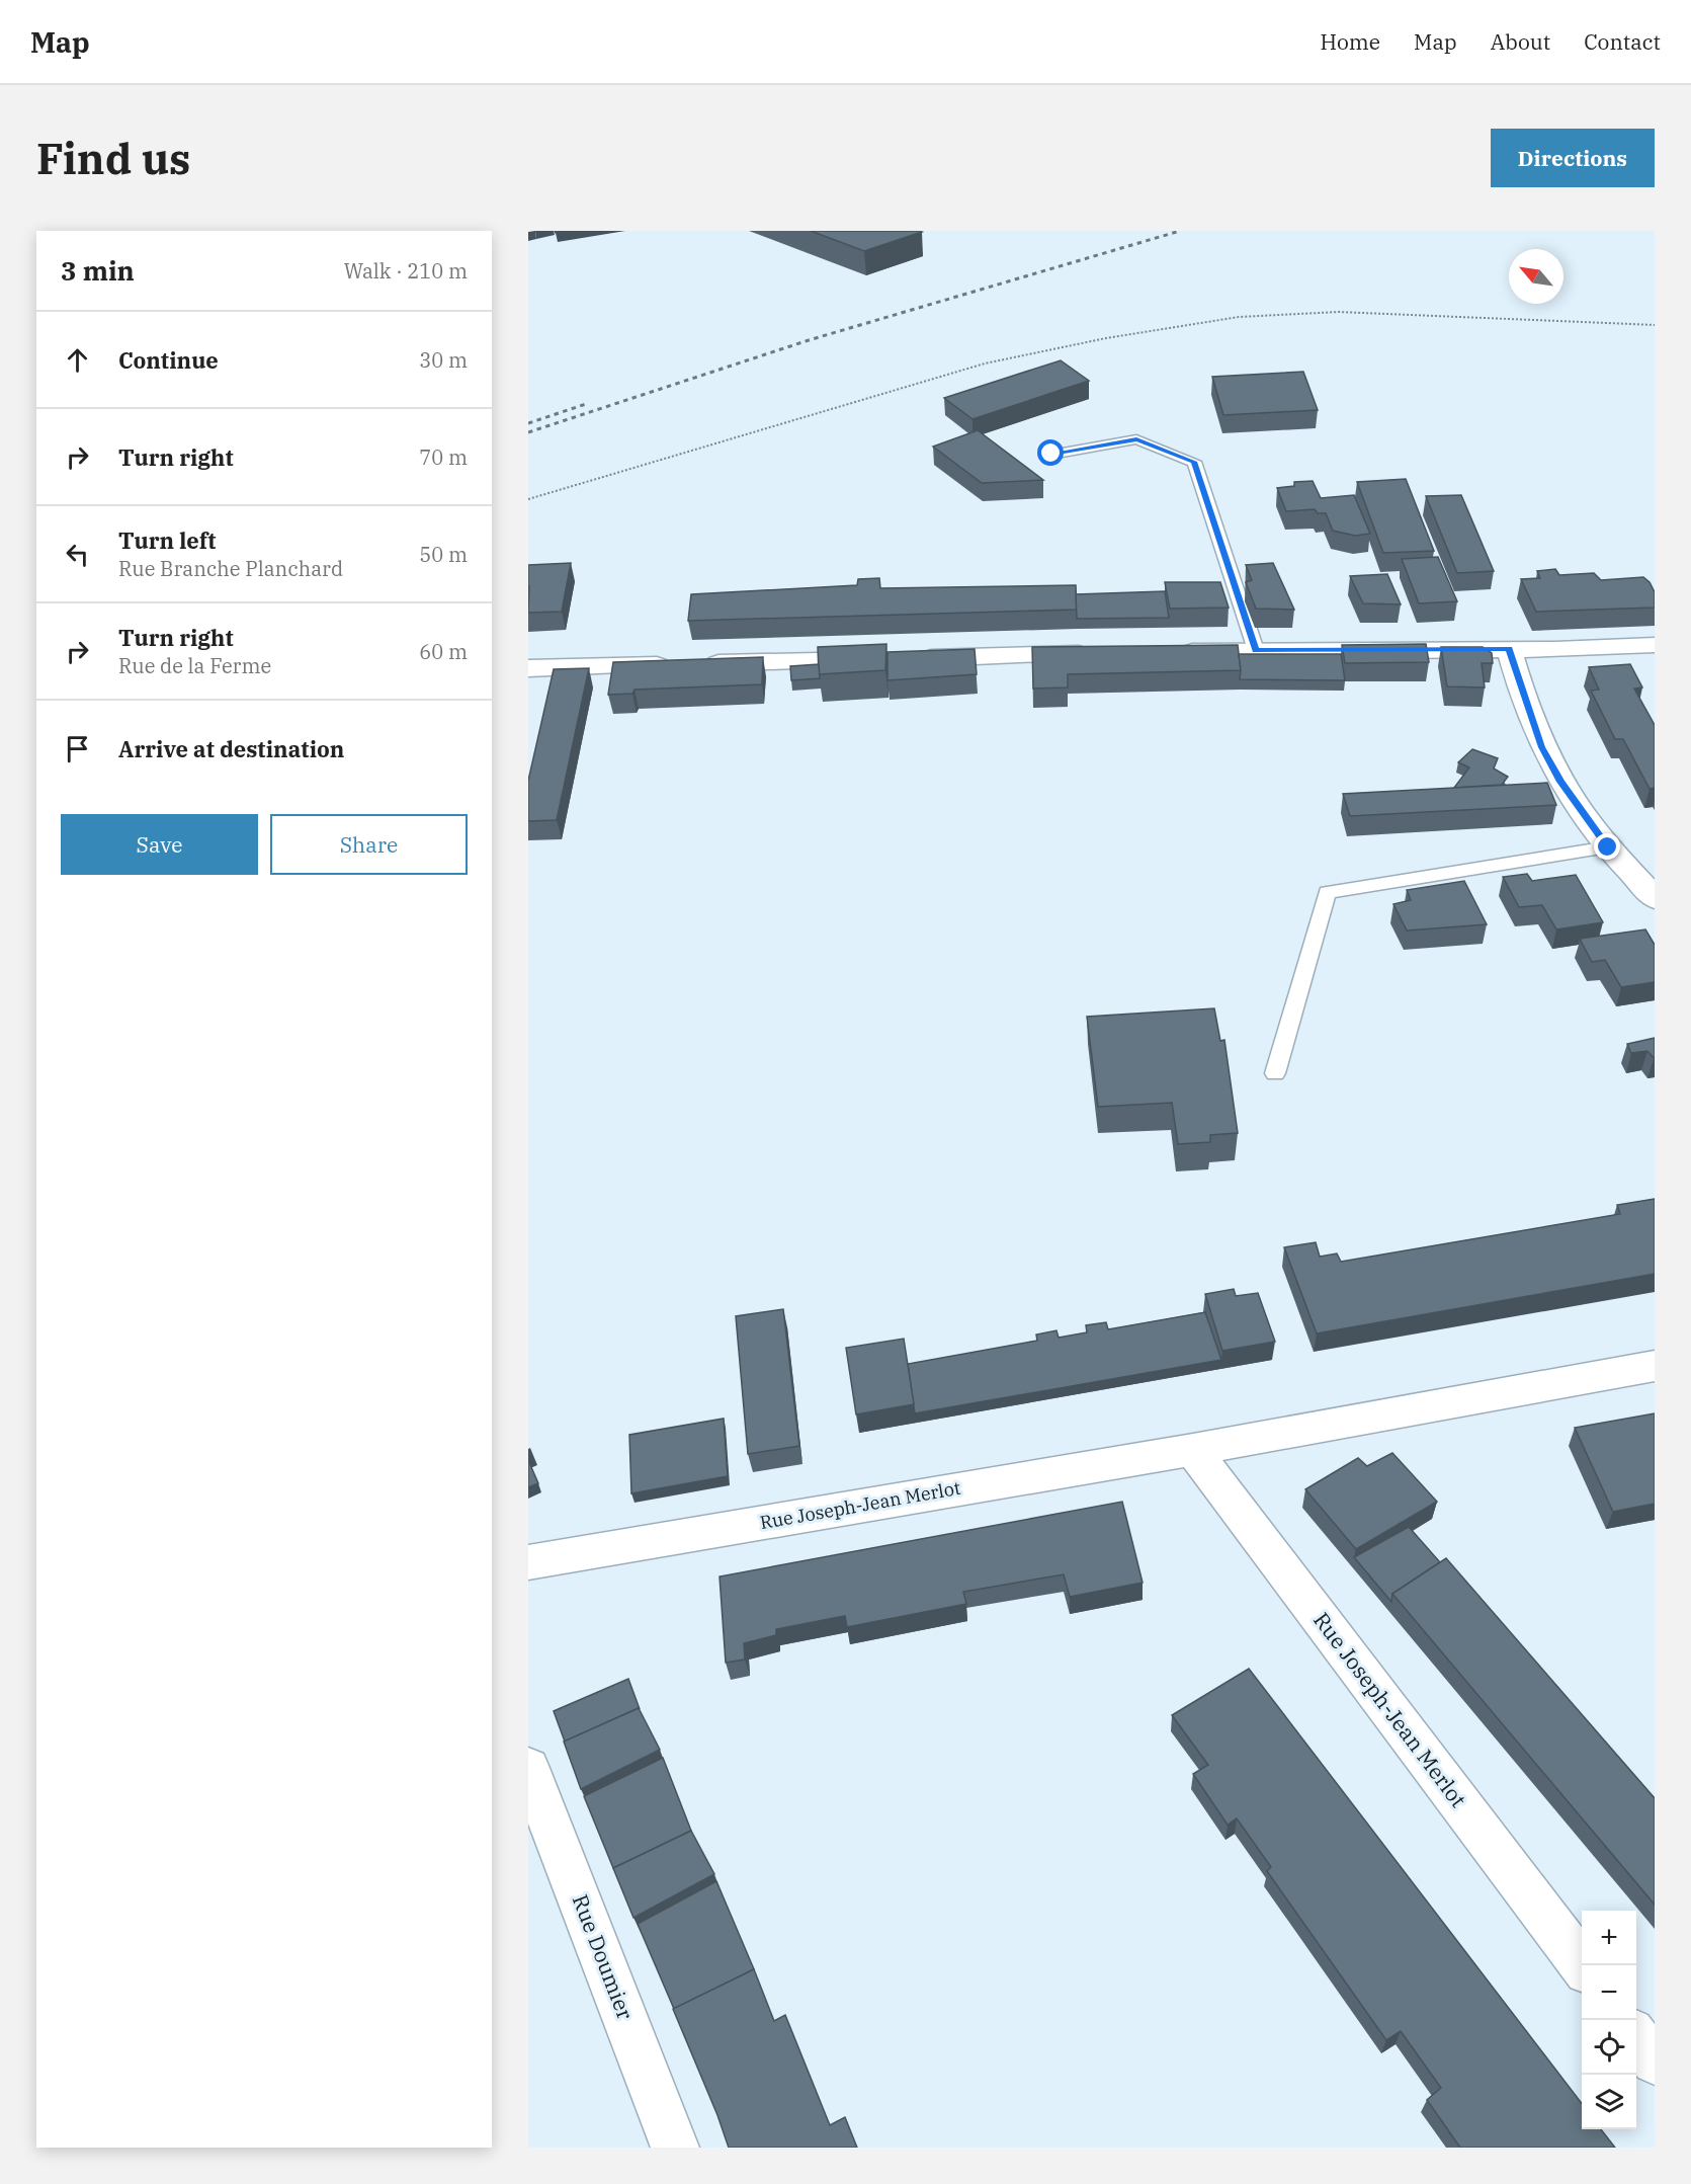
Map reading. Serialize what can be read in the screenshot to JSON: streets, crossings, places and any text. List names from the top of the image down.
{
  "streets": {
    "street": ["Rue Joseph-Jean Merlot", "Rue Doumier"]
  },
  "north": "top left",
  "page": {
    "header": "Map",
    "nav": [
      "Home",
      "Map",
      "About",
      "Contact"
    ],
    "buttons": [
      "Directions",
      ["Save", "Share"]
    ],
    "title": "Find us",
    "heading": ["3 min", "Walk · 210 m"],
    "list": [
      ["Continue", "30 m"],
      ["Turn right", "70 m"],
      ["Turn left", "Rue Branche Planchard", "50 m"],
      ["Turn right", "Rue de la Ferme", "60 m"],
      "Arrive at destination"
    ],
    "map_buttons": ["+", "−"]
  }
}
